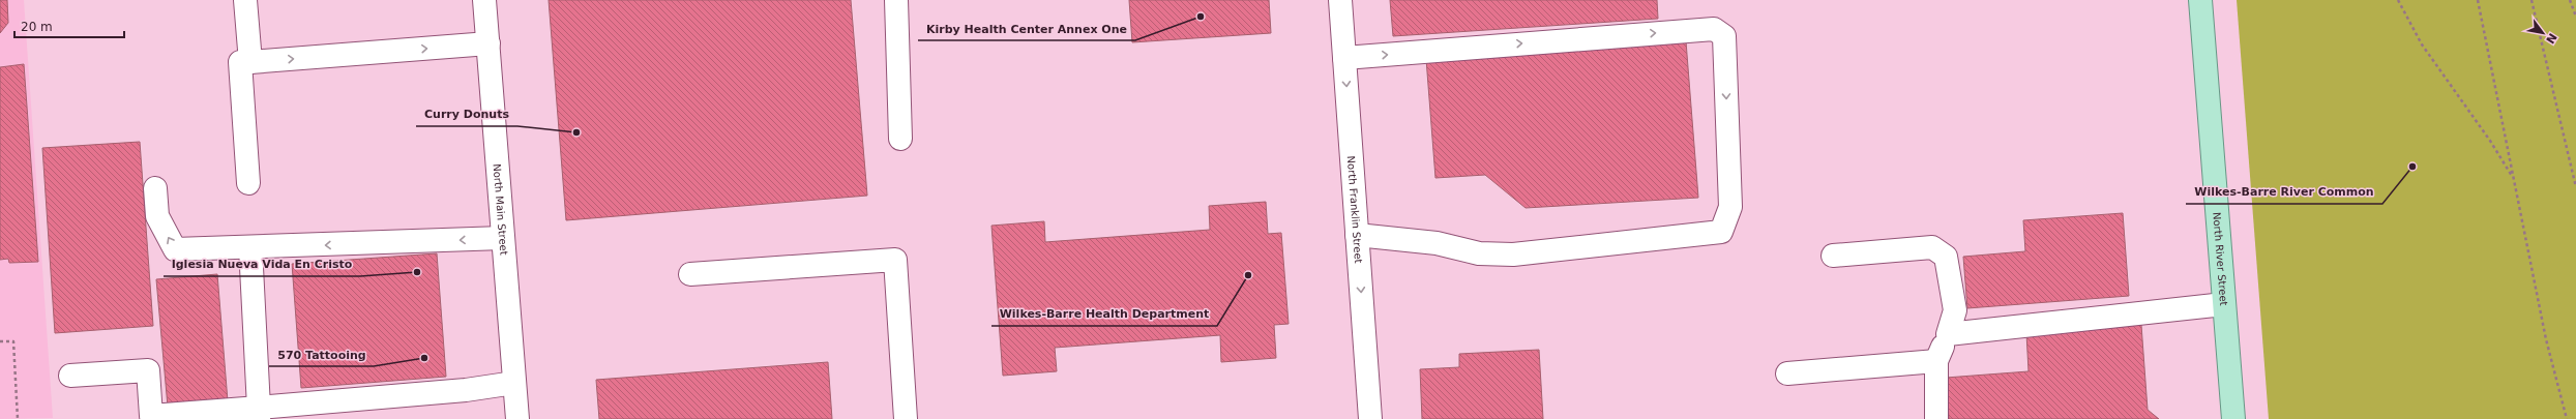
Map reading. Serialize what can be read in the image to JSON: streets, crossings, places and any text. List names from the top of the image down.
{
  "streets": {
    "main road": ["North River Street"],
    "street": ["North Main Street", "North Franklin Street"]
  },
  "one_way": ["North Franklin Street"],
  "places": [
    "Kirby Health Center Annex One",
    "Curry Donuts",
    "Wilkes-Barre River Common",
    "Iglesia Nueva Vida En Cristo",
    "Wilkes-Barre Health Department",
    "570 Tattooing"
  ],
  "scale_bar": "20 m",
  "north": "bottom right"
}
